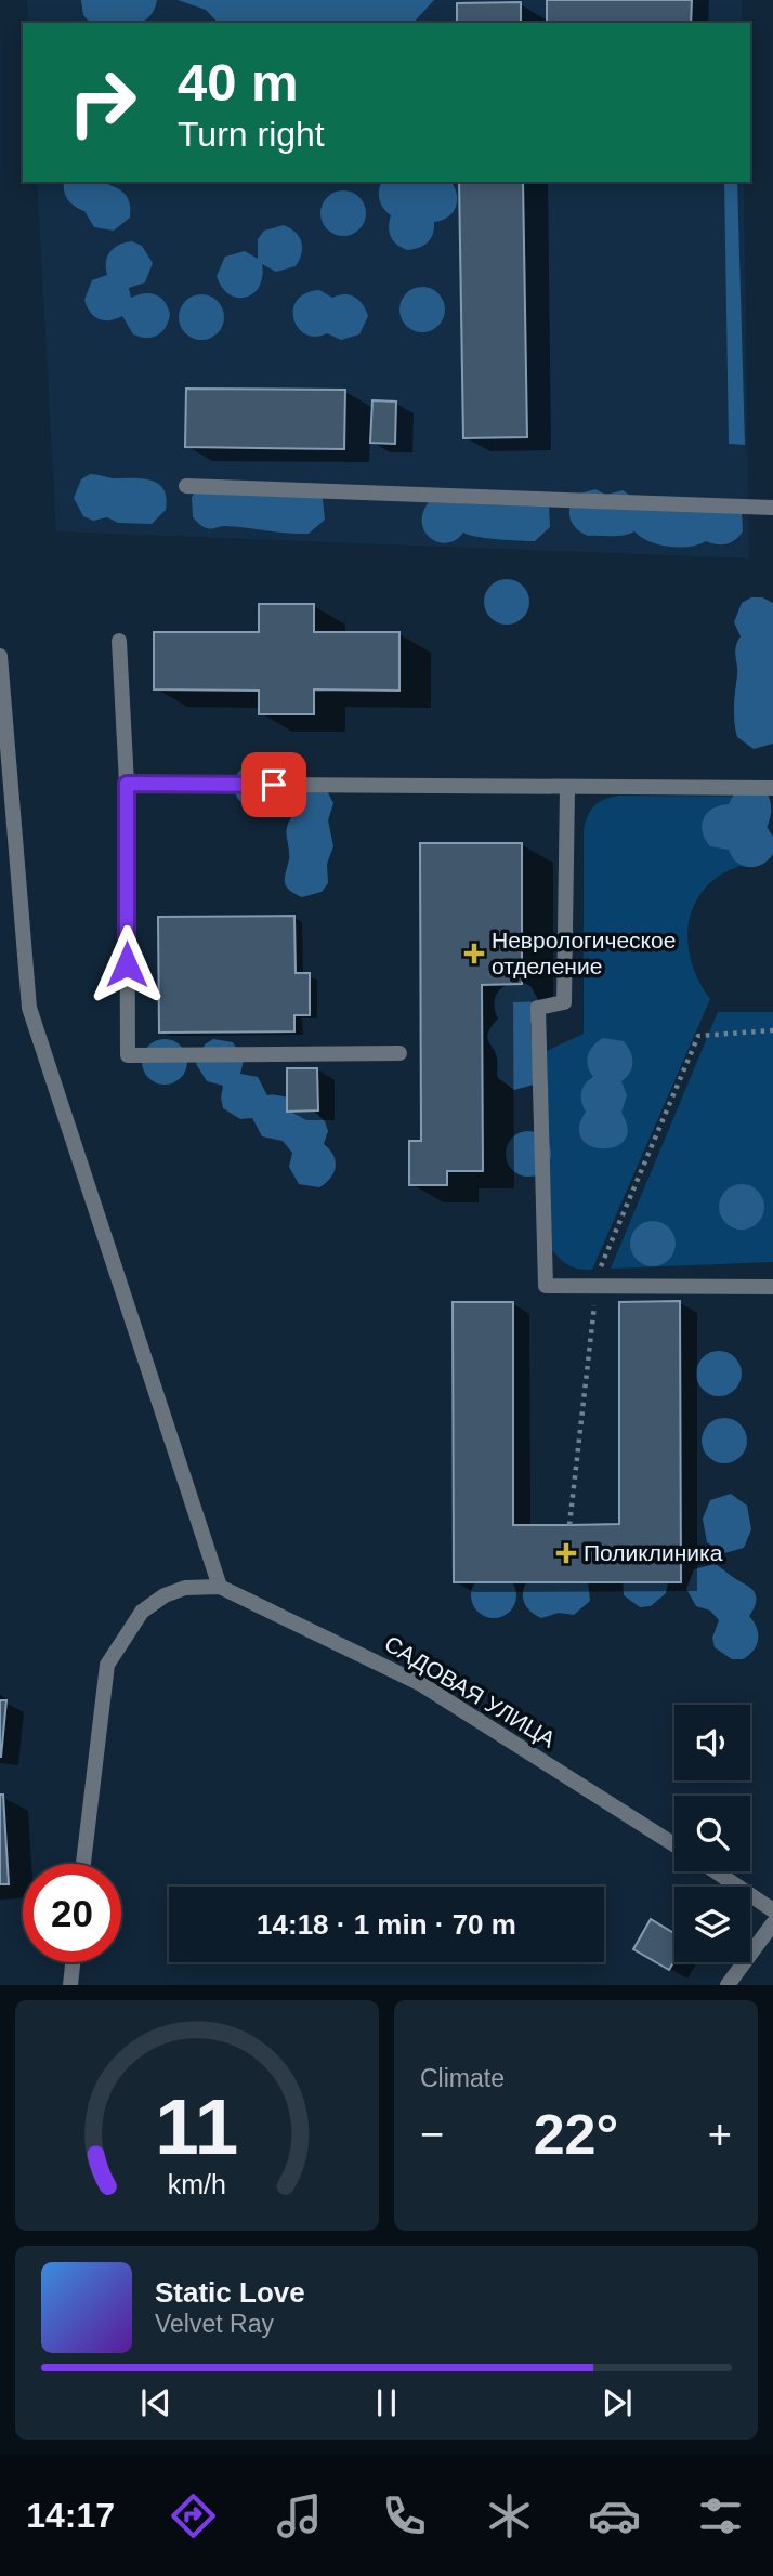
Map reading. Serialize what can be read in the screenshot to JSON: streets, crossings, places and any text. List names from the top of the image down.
{
  "streets": {
    "street": ["САДОВАЯ УЛИЦА"]
  },
  "places": {
    "health": ["Неврологическое отделение", "Поликлиника"]
  },
  "page": {
    "turn": ["40 m", "Turn right"],
    "limit": "20",
    "trip": "14:18 · 1 min · 70 m",
    "tile": "Climate",
    "heat": ["−", "22°", "+"],
    "song": ["Static Love", "Velvet Ray"],
    "tabs": "14:17",
    "gauge": ["11", "km/h"]
  }
}
